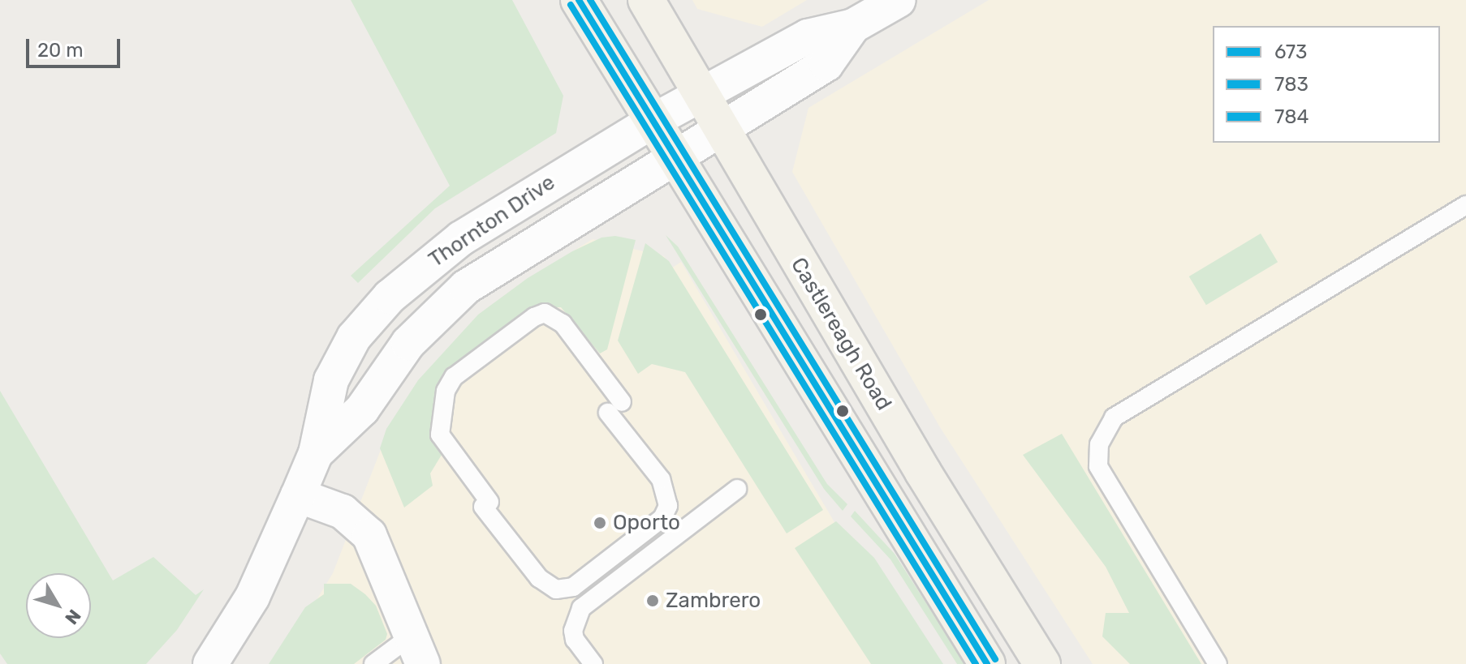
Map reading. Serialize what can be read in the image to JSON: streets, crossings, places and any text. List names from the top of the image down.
{
  "streets": {
    "main road": ["Castlereagh Road"],
    "street": ["Thornton Drive"]
  },
  "crossings": [
    ["Thornton Drive", "Castlereagh Road"]
  ],
  "places": ["Oporto", "Zambrero"],
  "lines": ["transit line 673", "transit line 784", "transit line 783"],
  "legend": ["673", "783", "784"],
  "scale_bar": "20 m",
  "north": "bottom right"
}
